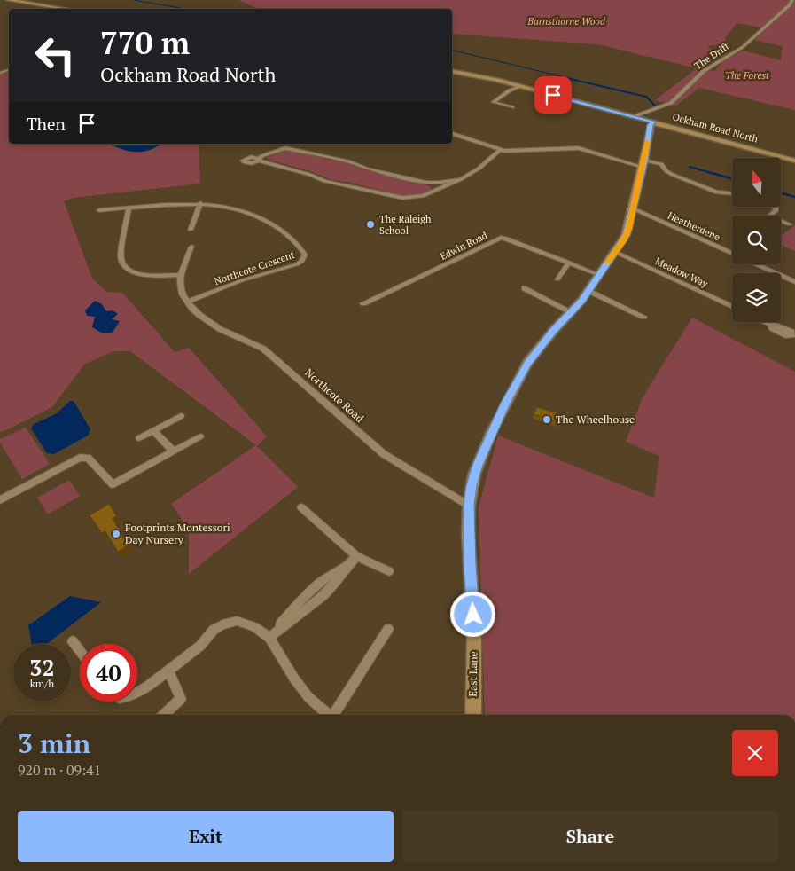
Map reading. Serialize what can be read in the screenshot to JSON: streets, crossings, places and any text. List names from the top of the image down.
{
  "streets": {
    "street": [
      "The Drift",
      "Ockham Road North",
      "Heatherdene",
      "Edwin Road",
      "Northcote Crescent",
      "Meadow Way",
      "Northcote Road",
      "East Lane"
    ]
  },
  "crossings": [
    ["The Drift", "Ockham Road North"],
    ["Ockham Road North", "East Lane"],
    ["Heatherdene", "East Lane"],
    ["Edwin Road", "East Lane"],
    ["Northcote Crescent", "Northcote Road"],
    ["Meadow Way", "East Lane"],
    ["Northcote Road", "East Lane"]
  ],
  "parks": ["Barnsthorne Wood", "The Forest"],
  "places": ["The Raleigh School", "The Wheelhouse", "Footprints Montessori Day Nursery"],
  "north": "top",
  "page": {
    "turn": ["770 m", "Ockham Road North"],
    "then": "Then",
    "speed": "32 km/h",
    "limit": "40",
    "heading": ["3 min", "920 m · 09:41"],
    "buttons": ["Exit", "Share"]
  }
}
